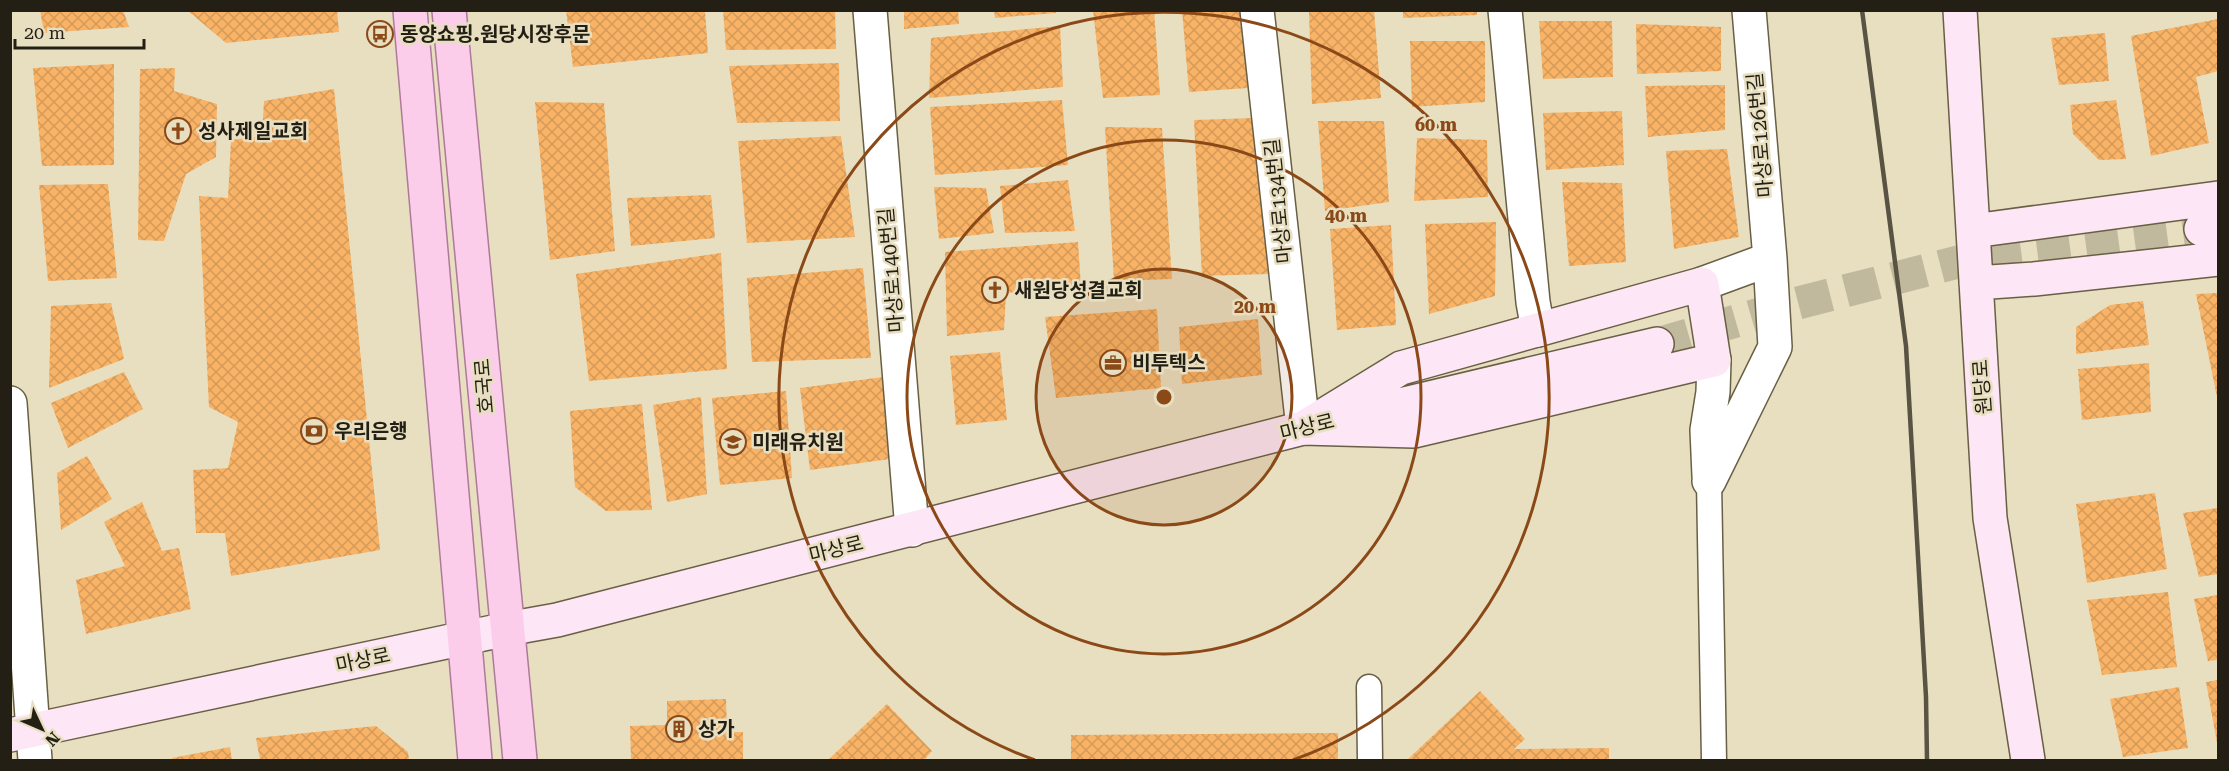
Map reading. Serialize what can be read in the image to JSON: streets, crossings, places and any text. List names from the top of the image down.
{
  "streets": {
    "main road": ["호국로"],
    "street": [
      "마상로126번길",
      "마상로134번길",
      "마상로140번길",
      "원당로",
      "마상로"
    ]
  },
  "crossings": [
    ["마상로134번길", "마상로"],
    ["마상로140번길", "마상로"],
    ["호국로", "마상로"]
  ],
  "places": {
    "bus stop": ["동양쇼핑.원당시장후문"],
    "church": ["성사제일교회", "새원당성결교회"],
    "office": ["비투텍스"],
    "bank": ["우리은행"],
    "school or university": ["미래유치원"],
    "building": ["상가"]
  },
  "scale_bar": "20 m",
  "north": "bottom right",
  "rings": ["60 m", "40 m", "20 m"]
}
